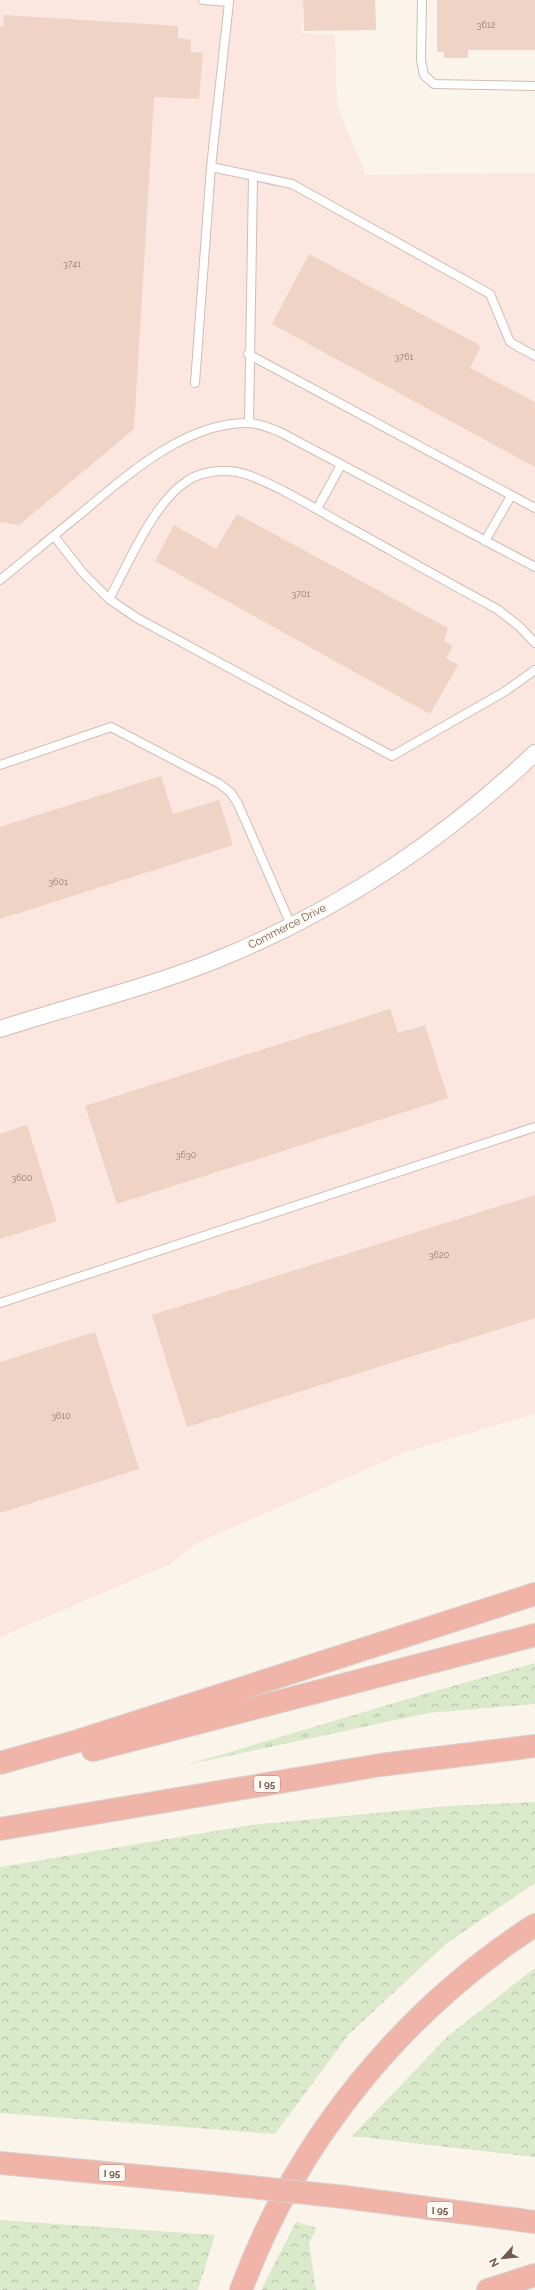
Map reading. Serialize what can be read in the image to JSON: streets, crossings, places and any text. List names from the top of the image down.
{
  "streets": {
    "highway": ["I 95"],
    "street": ["Commerce Drive"]
  },
  "house_numbers": [
    "3612",
    "3741",
    "3761",
    "3701",
    "3601",
    "3630",
    "3600",
    "3620",
    "3610"
  ],
  "north": "bottom left"
}
